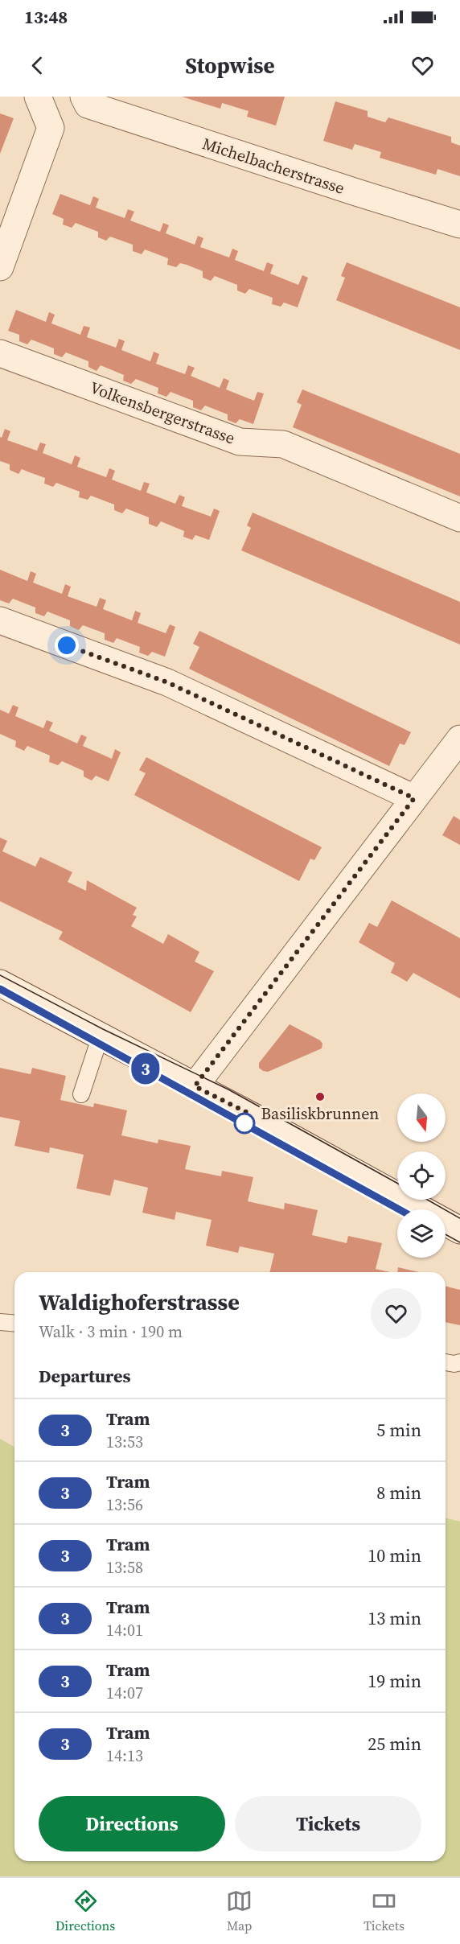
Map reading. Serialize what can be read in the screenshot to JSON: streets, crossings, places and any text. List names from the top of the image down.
{
  "streets": {
    "street": ["Michelbacherstrasse", "Volkensbergerstrasse"]
  },
  "places": ["Basiliskbrunnen"],
  "lines": ["tram line 3"],
  "north": "bottom",
  "page": {
    "status": "13:48",
    "header": "Stopwise",
    "on_map": "3",
    "heading": [
      ["Waldighoferstrasse", "Walk · 3 min · 190 m"],
      "Departures"
    ],
    "list": [
      {
        "mark": "3",
        "name": "Tram",
        "note": "13:53",
        "value": "5 min"
      },
      {
        "mark": "3",
        "name": "Tram",
        "note": "13:56",
        "value": "8 min"
      },
      {
        "mark": "3",
        "name": "Tram",
        "note": "13:58",
        "value": "10 min"
      },
      {
        "mark": "3",
        "name": "Tram",
        "note": "14:01",
        "value": "13 min"
      },
      {
        "mark": "3",
        "name": "Tram",
        "note": "14:07",
        "value": "19 min"
      },
      {
        "mark": "3",
        "name": "Tram",
        "note": "14:13",
        "value": "25 min"
      }
    ],
    "buttons": ["Directions", "Tickets"],
    "tabs": ["Directions", "Map", "Tickets"]
  }
}
